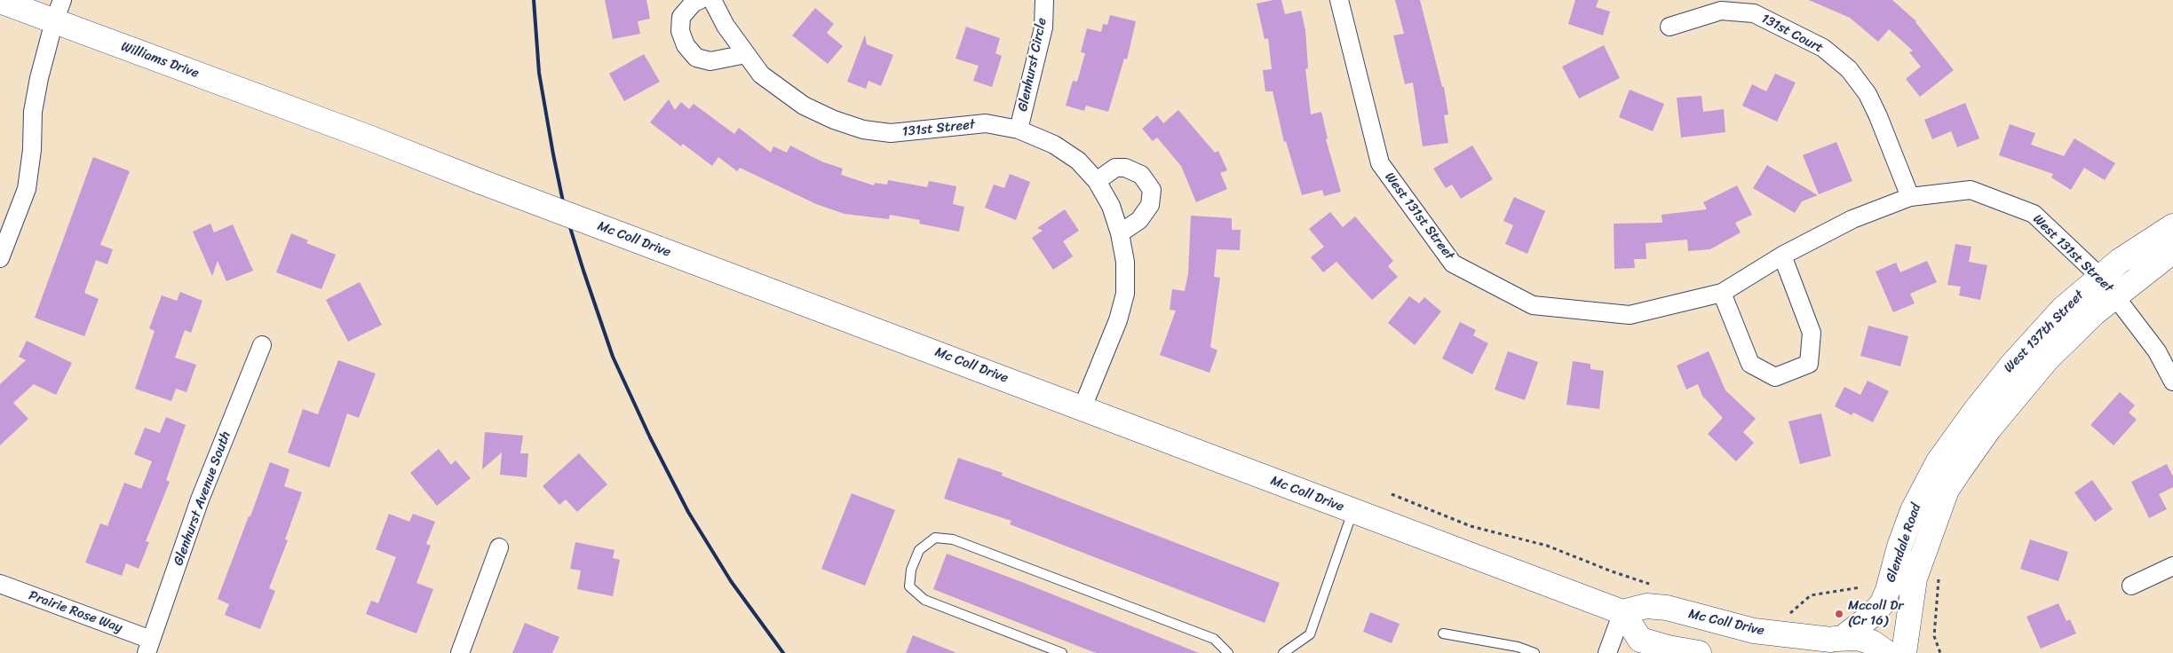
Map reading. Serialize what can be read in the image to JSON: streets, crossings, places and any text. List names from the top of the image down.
{
  "streets": {
    "main road": [
      "Williams Drive",
      "Mc Coll Drive",
      "West 137th Street",
      "Glendale Road"
    ],
    "street": [
      "131st Court",
      "Glenhurst Circle",
      "131st Street",
      "West 131st Street",
      "Glenhurst Avenue South",
      "Prairie Rose Way"
    ]
  },
  "crossings": [
    ["131st Court", "West 131st Street"],
    ["Williams Drive", "Mc Coll Drive"],
    ["Glenhurst Circle", "131st Street"],
    ["131st Street", "Mc Coll Drive"],
    ["West 131st Street", "West 137th Street"],
    ["Mc Coll Drive", "Glendale Road"],
    ["West 137th Street", "Glendale Road"],
    ["Glenhurst Avenue South", "Prairie Rose Way"]
  ],
  "places": ["Mccoll Dr (Cr 16)"]
}
